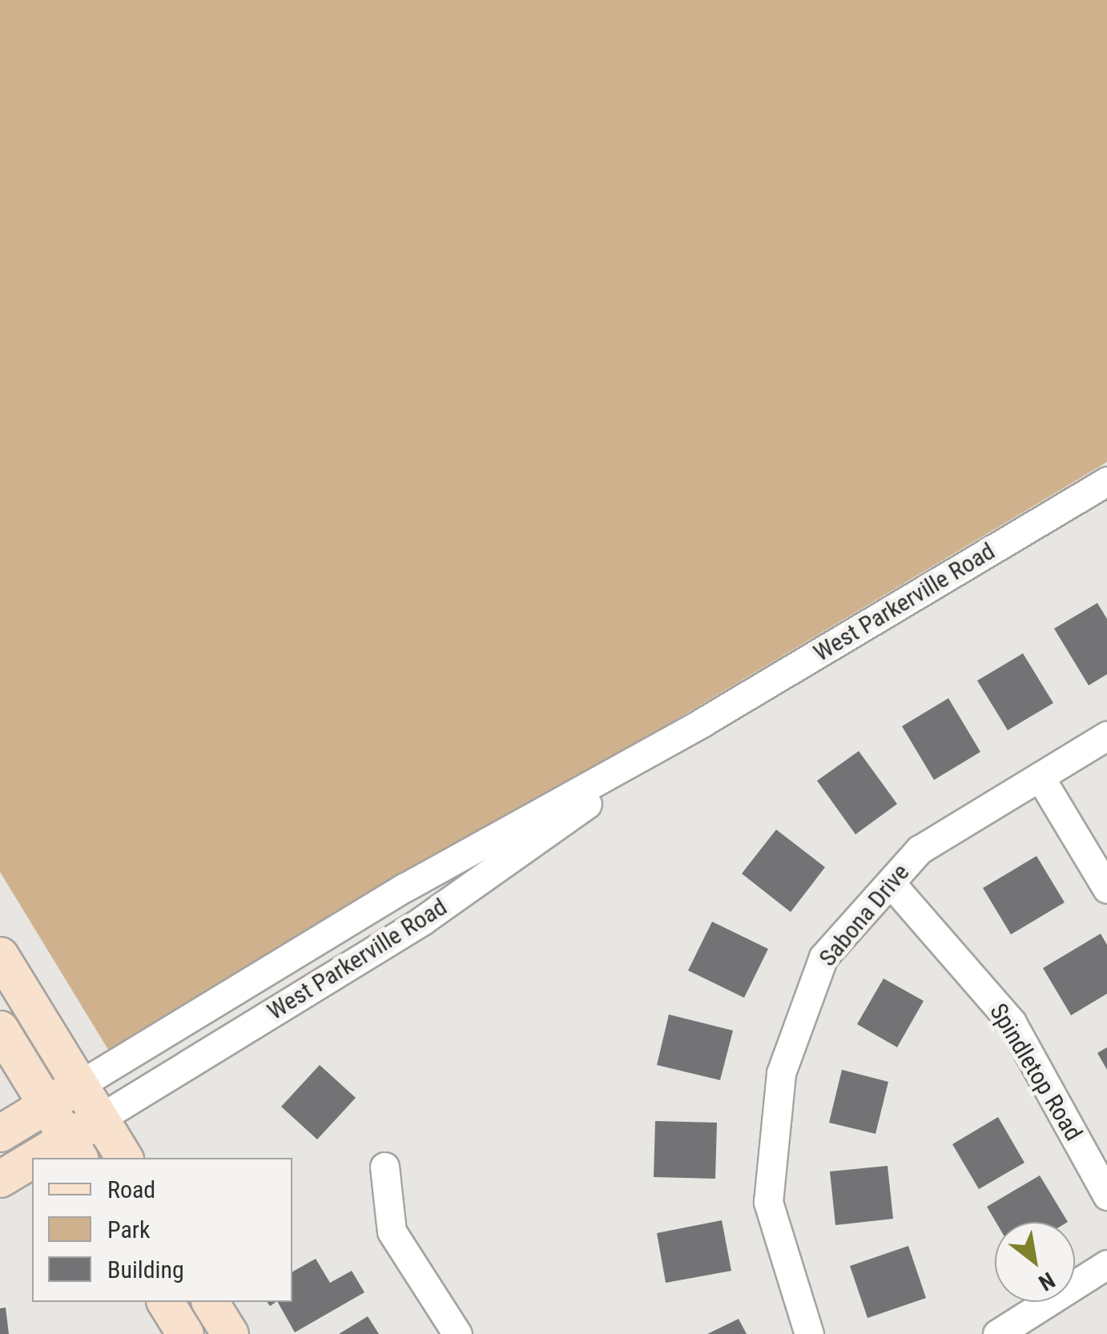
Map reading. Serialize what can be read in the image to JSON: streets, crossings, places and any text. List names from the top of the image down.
{
  "streets": {
    "main road": ["West Parkerville Road"],
    "street": ["Sabona Drive", "Spindletop Road"]
  },
  "crossings": [
    ["Sabona Drive", "Spindletop Road"]
  ],
  "legend": ["Road", "Park", "Building"],
  "north": "bottom right"
}
